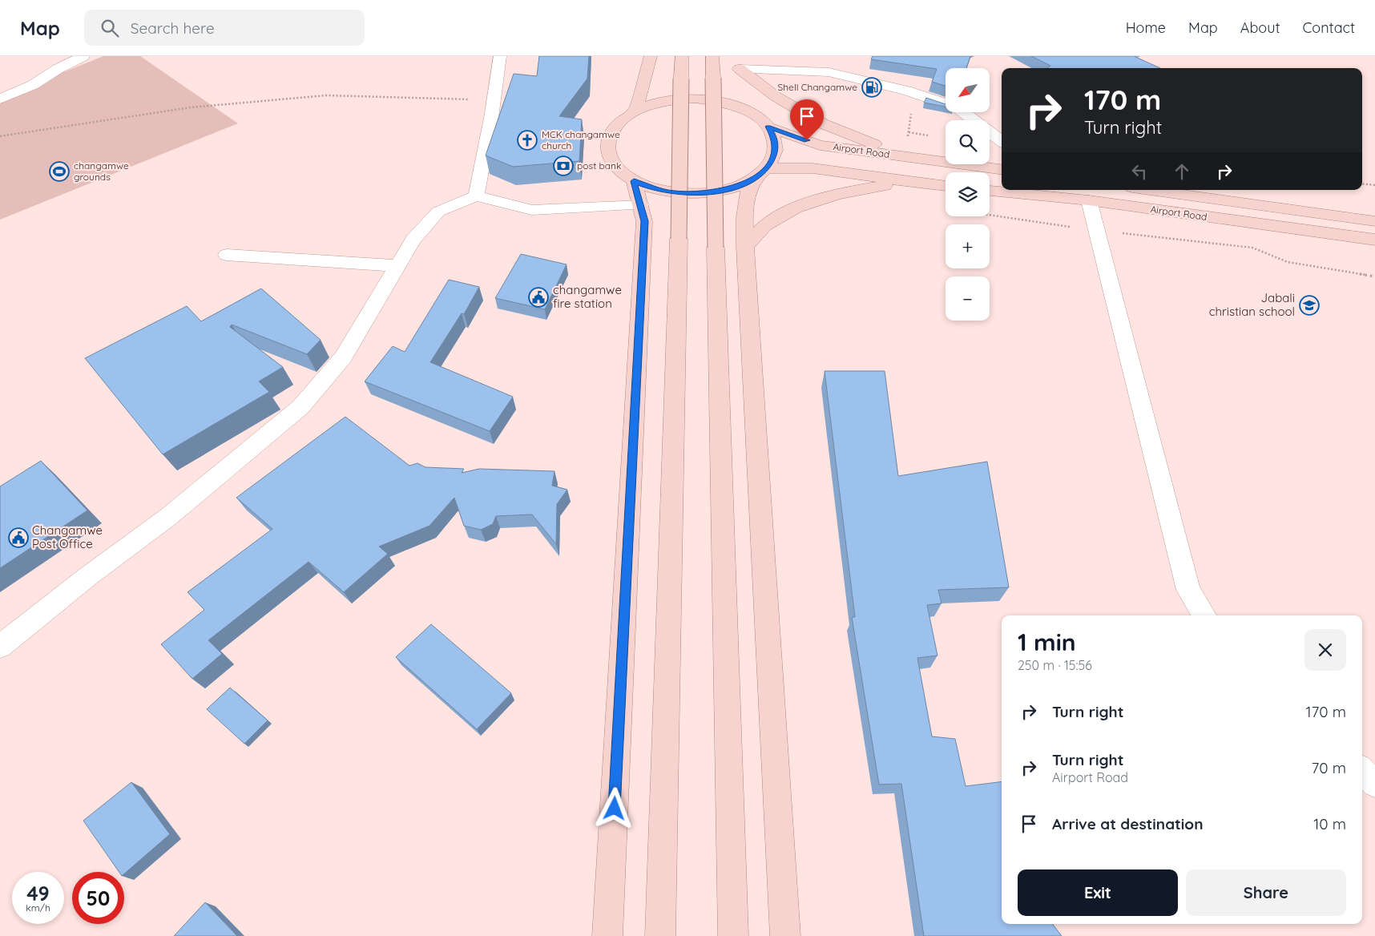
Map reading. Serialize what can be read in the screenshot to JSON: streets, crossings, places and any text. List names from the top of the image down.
{
  "streets": {
    "main road": ["Airport Road"]
  },
  "places": {
    "fuel station": ["Shell Changamwe"],
    "church": ["MCK changamwe church"],
    "bank": ["post bank"],
    "sports": ["changamwe grounds"],
    "public building": ["changamwe fire station", "Changamwe Post Office"],
    "school or university": ["Jabali christian school"]
  },
  "north": "bottom left",
  "page": {
    "header": "Map",
    "search": "Search here",
    "nav": [
      "Home",
      "Map",
      "About",
      "Contact"
    ],
    "map_buttons": ["+", "−"],
    "turn": ["170 m", "Turn right"],
    "heading": ["1 min", "250 m · 15:56"],
    "list": [
      {
        "name": "Turn right",
        "value": "170 m"
      },
      {
        "name": "Turn right",
        "note": "Airport Road",
        "value": "70 m"
      },
      {
        "name": "Arrive at destination",
        "value": "10 m"
      }
    ],
    "buttons": ["Exit", "Share"],
    "speed": "49 km/h",
    "limit": "50"
  }
}
